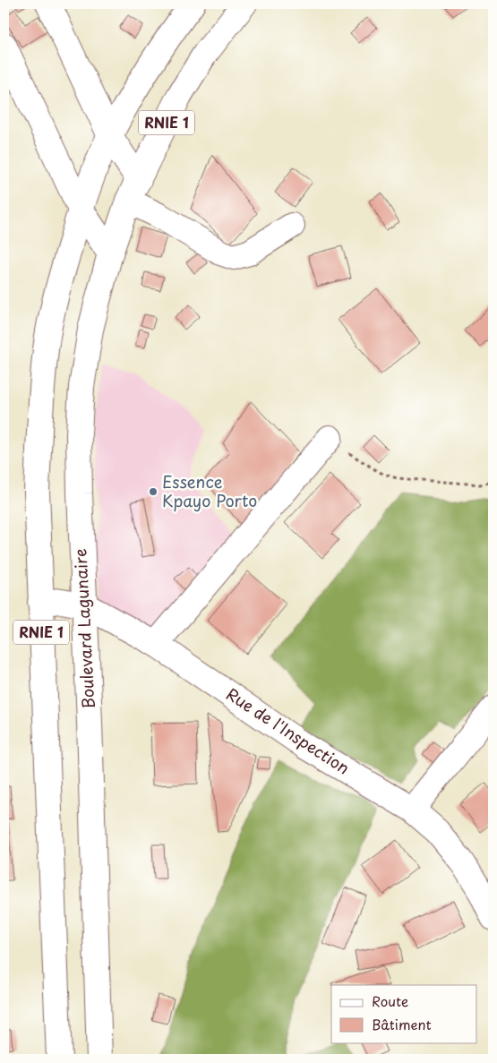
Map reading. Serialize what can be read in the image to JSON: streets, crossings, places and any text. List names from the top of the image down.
{
  "streets": {
    "main road": ["RNIE 1", "Boulevard Lagunaire", "Rue de l'Inspection"]
  },
  "crossings": [
    ["RNIE 1", "Boulevard Lagunaire"],
    ["RNIE 1", "Rue de l'Inspection"],
    ["Boulevard Lagunaire", "Rue de l'Inspection"]
  ],
  "places": ["Essence Kpayo Porto"],
  "legend": ["Route", "Bâtiment"]
}
